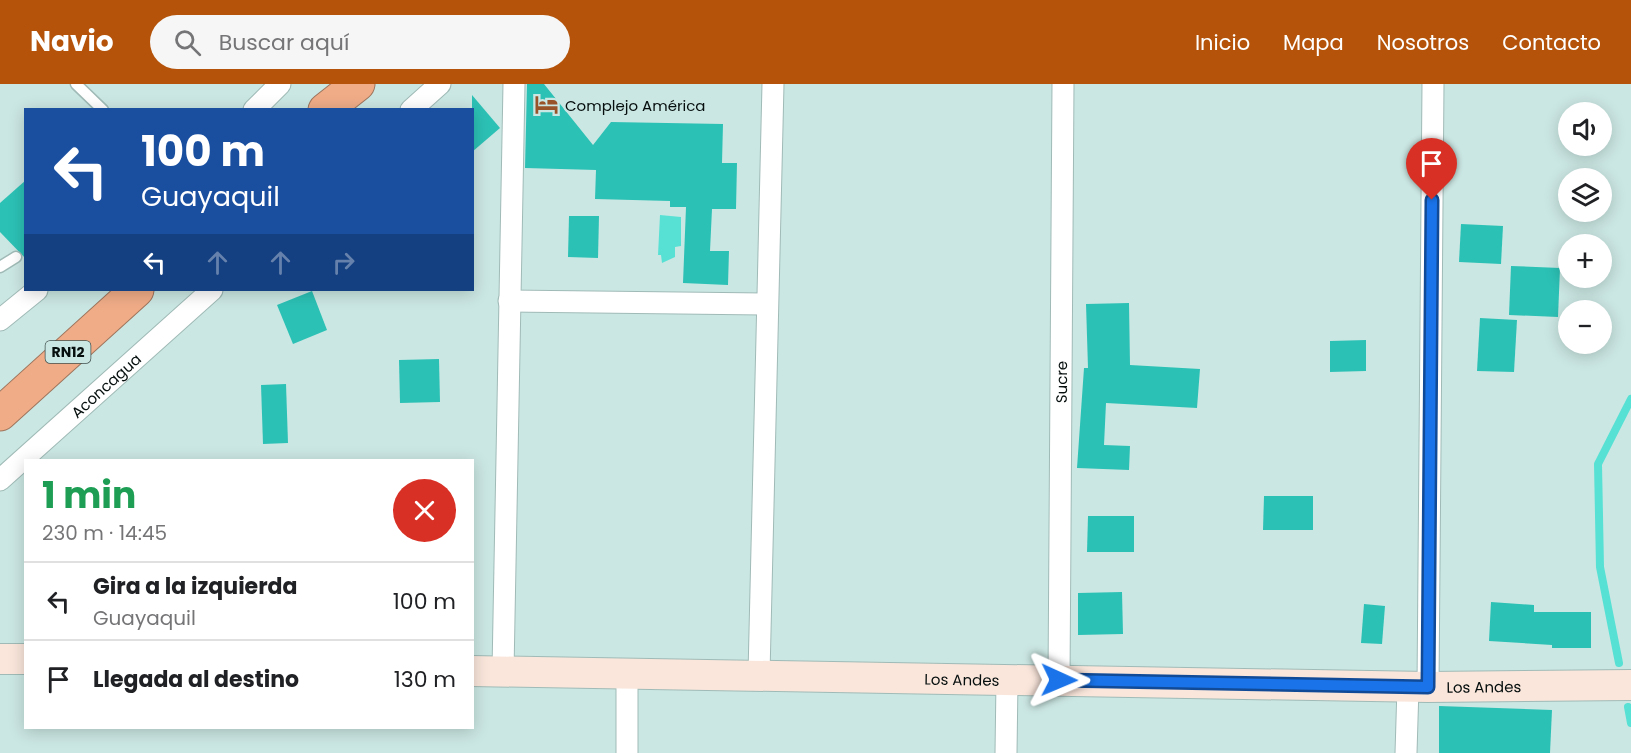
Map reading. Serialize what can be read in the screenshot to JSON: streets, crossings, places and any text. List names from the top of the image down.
{
  "streets": {
    "highway": ["RN12"],
    "main road": ["Los Andes"],
    "street": ["Sucre", "Aconcagua"]
  },
  "crossings": [
    ["Sucre", "Los Andes"]
  ],
  "places": {
    "hotel": ["Complejo América"]
  },
  "page": {
    "header": "Navio",
    "search": "Buscar aquí",
    "nav": [
      "Inicio",
      "Mapa",
      "Nosotros",
      "Contacto"
    ],
    "map_buttons": ["+", "−"],
    "turn": ["100 m", "Guayaquil"],
    "heading": ["1 min", "230 m · 14:45"],
    "list": [
      {
        "name": "Gira a la izquierda",
        "note": "Guayaquil",
        "value": "100 m"
      },
      {
        "name": "Llegada al destino",
        "value": "130 m"
      }
    ]
  }
}
